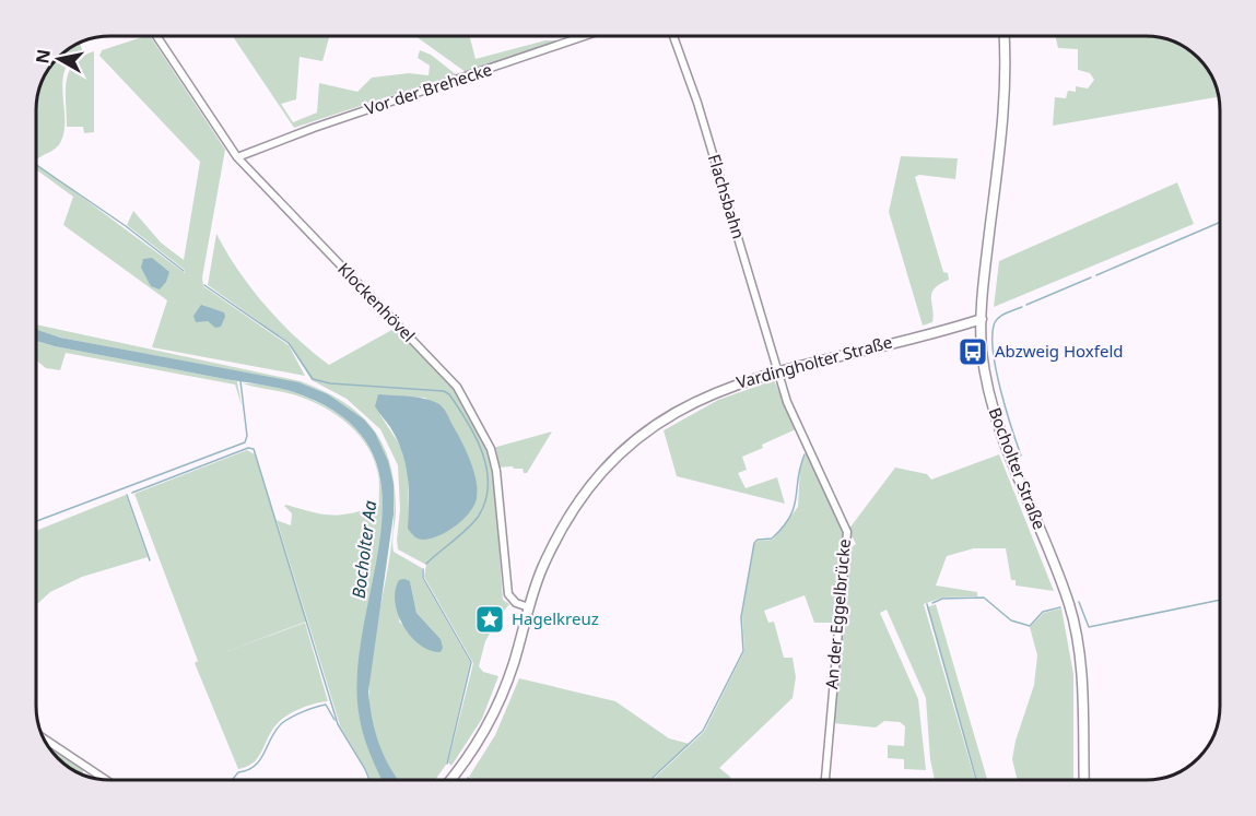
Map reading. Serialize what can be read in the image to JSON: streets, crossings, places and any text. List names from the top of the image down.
{
  "streets": {
    "main road": ["Vardingholter Straße", "Bocholter Straße"],
    "street": [
      "Vor der Brehecke",
      "Flachsbahn",
      "Klockenhövel",
      "An der Eggelbrücke"
    ]
  },
  "crossings": [
    ["Vor der Brehecke", "Klockenhövel"],
    ["Flachsbahn", "Vardingholter Straße"],
    ["Flachsbahn", "An der Eggelbrücke"],
    ["Klockenhövel", "Vardingholter Straße"],
    ["Vardingholter Straße", "Bocholter Straße"],
    ["Vardingholter Straße", "An der Eggelbrücke"]
  ],
  "water": ["Bocholter Aa"],
  "places": {
    "bus stop": ["Abzweig Hoxfeld"],
    "place": ["Hagelkreuz"]
  },
  "north": "left"
}
